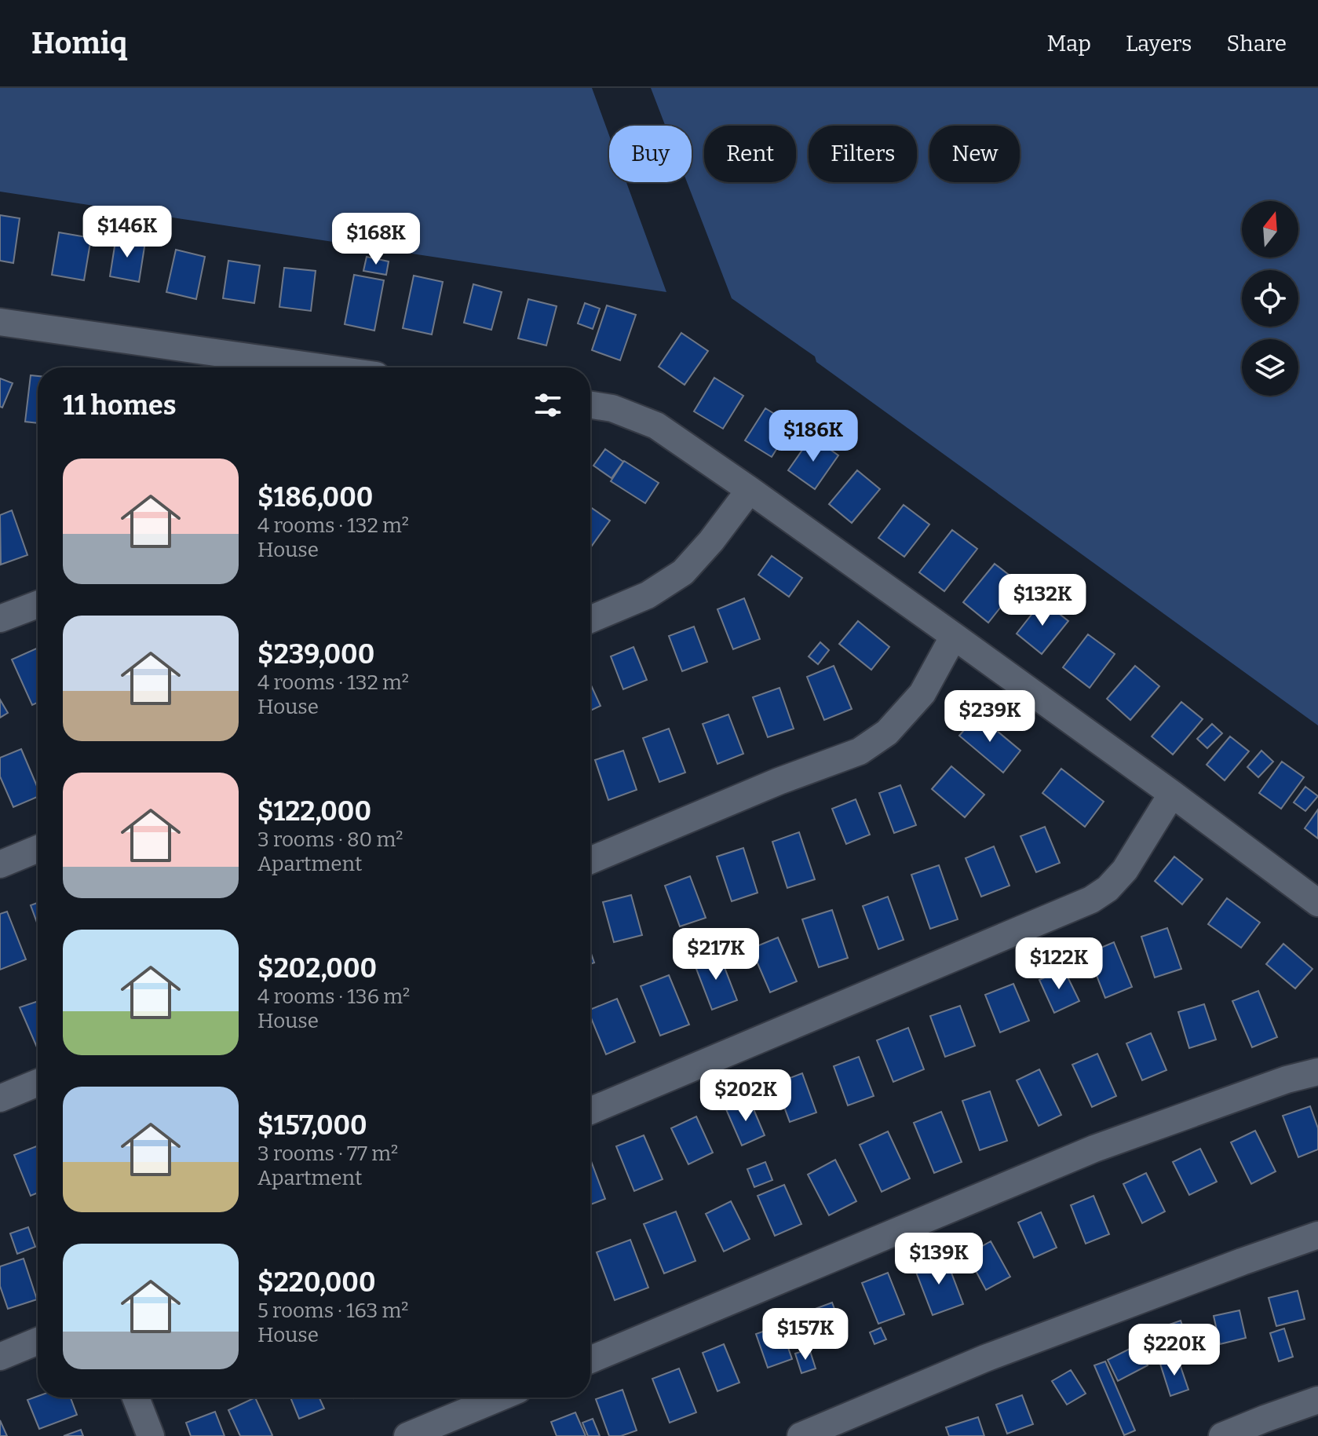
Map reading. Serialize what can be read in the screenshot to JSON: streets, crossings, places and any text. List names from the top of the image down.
{
  "north": "top",
  "page": {
    "header": "Homiq",
    "nav": ["Map", "Layers", "Share"],
    "chip": [
      "Buy",
      "Rent",
      "Filters",
      "New"
    ],
    "price": [
      "$146K",
      "$168K",
      "$186K",
      "$132K",
      "$239K",
      "$217K",
      "$122K",
      "$202K",
      "$139K",
      "$157K",
      "$220K"
    ],
    "heading": "11 homes",
    "list": [
      {
        "name": "$186,000",
        "note": "4 rooms · 132 m² · House"
      },
      {
        "name": "$239,000",
        "note": "4 rooms · 132 m² · House"
      },
      {
        "name": "$122,000",
        "note": "3 rooms · 80 m² · Apartment"
      },
      {
        "name": "$202,000",
        "note": "4 rooms · 136 m² · House"
      },
      {
        "name": "$157,000",
        "note": "3 rooms · 77 m² · Apartment"
      },
      {
        "name": "$220,000",
        "note": "5 rooms · 163 m² · House"
      }
    ]
  }
}
